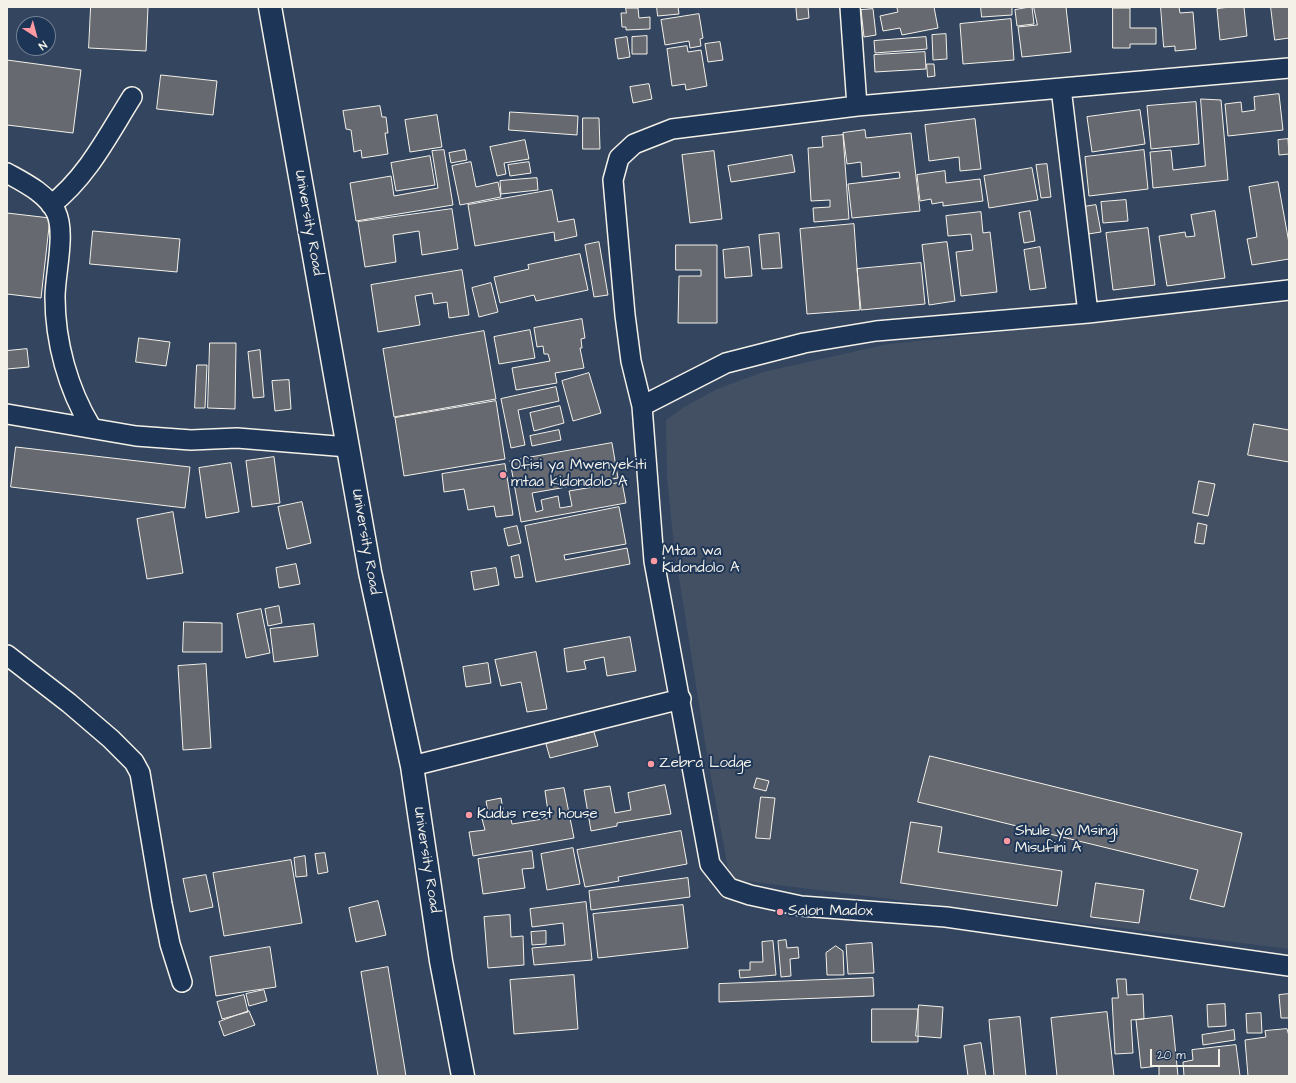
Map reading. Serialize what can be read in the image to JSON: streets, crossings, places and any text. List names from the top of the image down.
{
  "streets": {
    "main road": ["University Road"]
  },
  "places": [
    "Ofisi ya Mwenyekiti mtaa kidondolo A",
    "Mtaa wa Kidondolo A",
    "Zebra Lodge",
    "Kudus rest house",
    "Shule ya Msingi Misufini A",
    "Salon Madox"
  ],
  "scale_bar": "20 m",
  "north": "bottom right"
}
